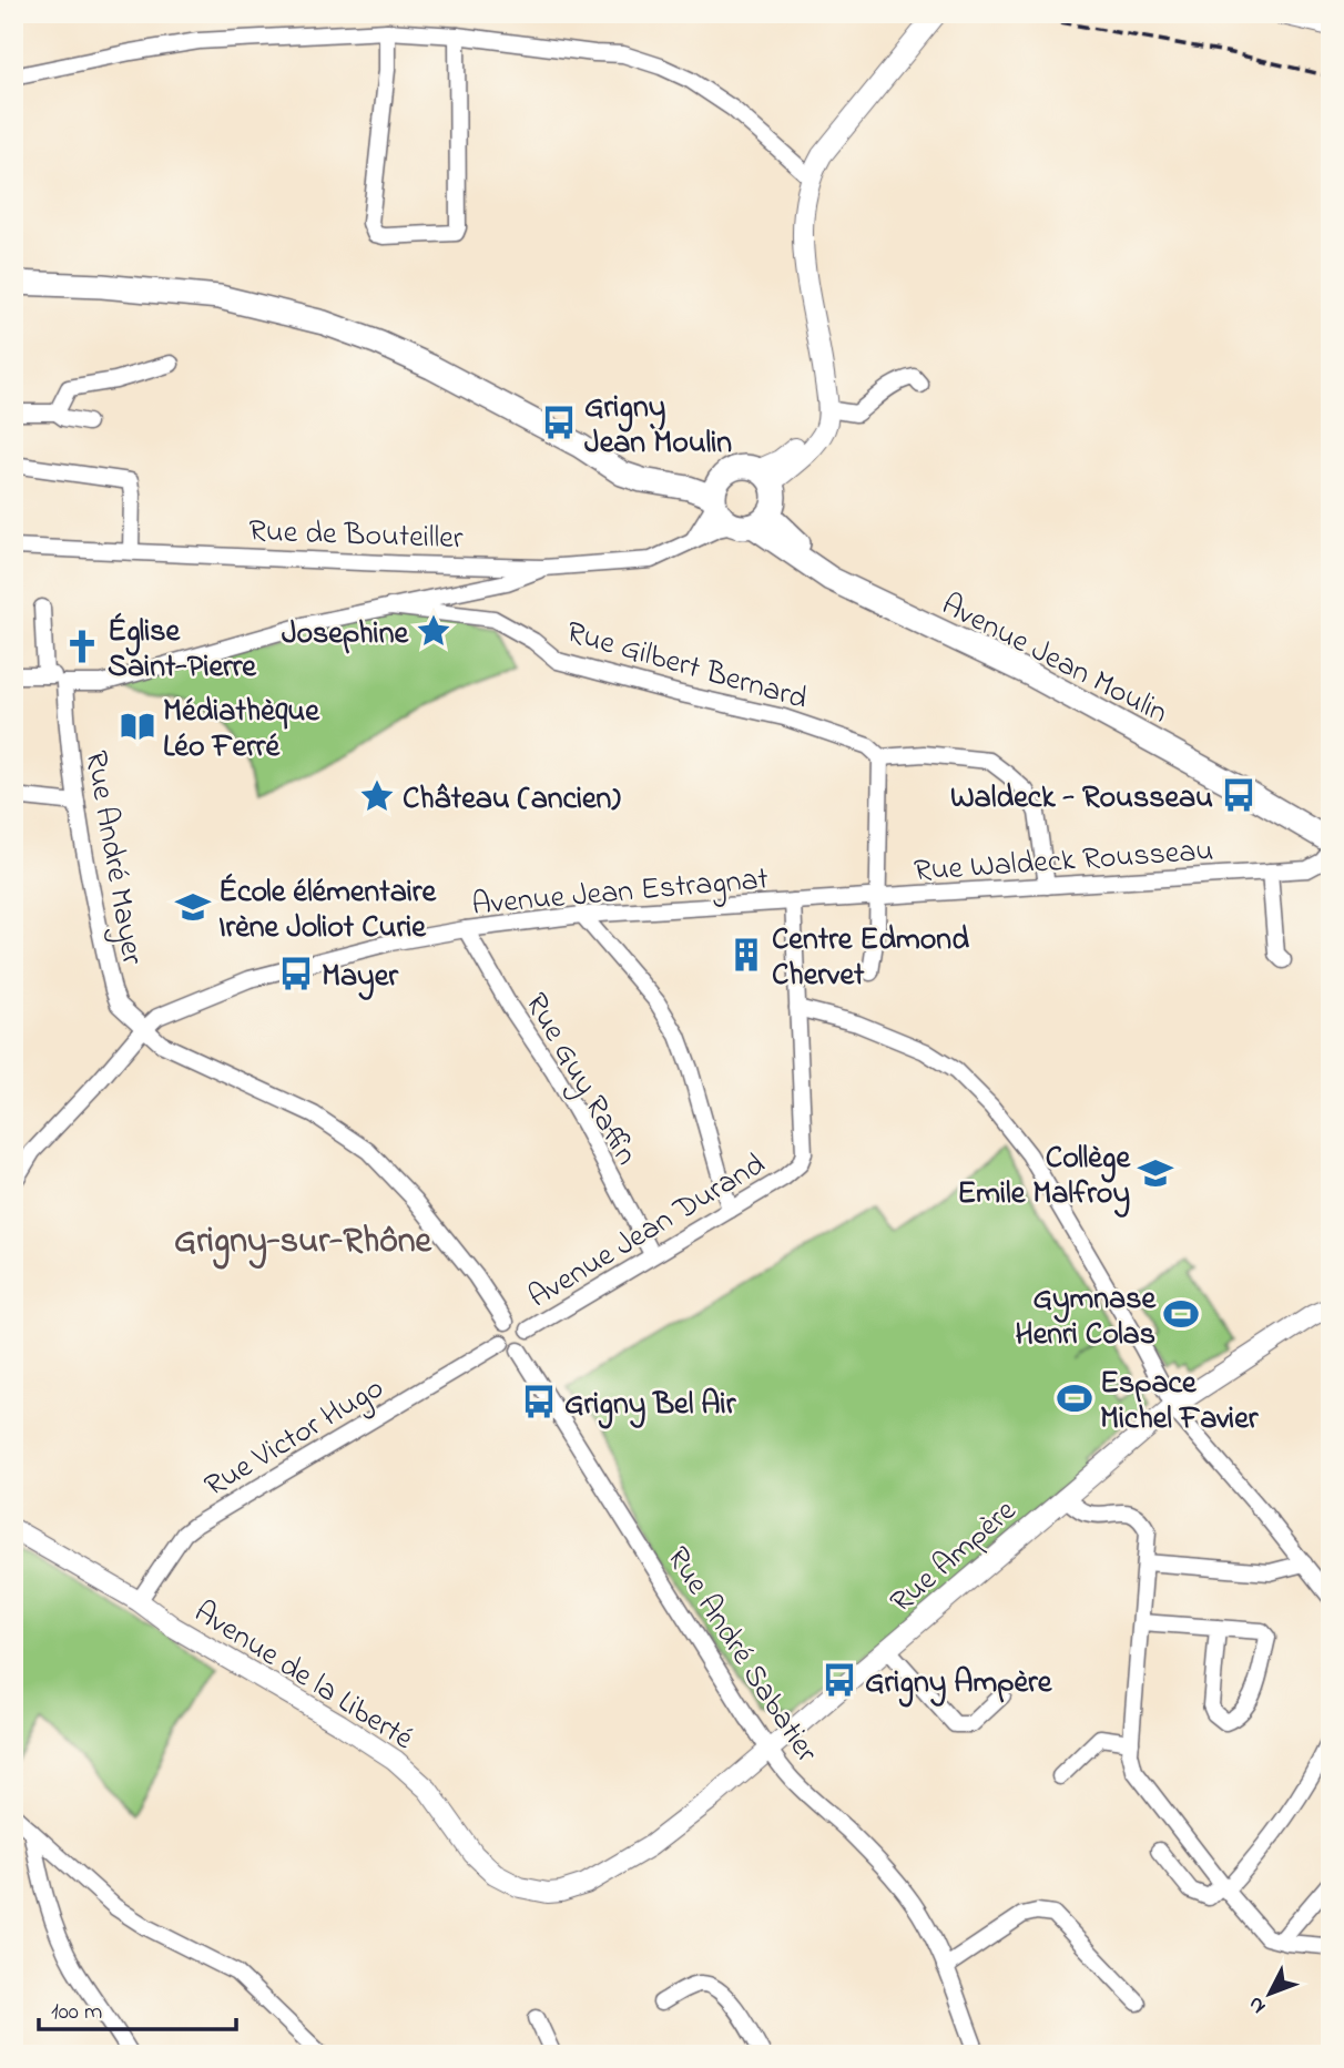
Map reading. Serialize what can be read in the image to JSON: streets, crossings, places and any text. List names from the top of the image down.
{
  "streets": {
    "main road": ["Avenue Jean Moulin"],
    "street": [
      "Rue de Bouteiller",
      "Rue Gilbert Bernard",
      "Rue André Mayer",
      "Rue Waldeck Rousseau",
      "Avenue Jean Estragnat",
      "Rue Guy Raffin",
      "Avenue Jean Durand",
      "Rue Victor Hugo",
      "Rue Ampère",
      "Rue André Sabatier",
      "Avenue de la Liberté"
    ]
  },
  "crossings": [
    ["Rue de Bouteiller", "Avenue Jean Moulin"],
    ["Rue André Mayer", "Avenue Jean Estragnat"],
    ["Rue Waldeck Rousseau", "Avenue Jean Estragnat"],
    ["Rue Waldeck Rousseau", "Avenue Jean Durand"],
    ["Avenue Jean Estragnat", "Rue Guy Raffin"],
    ["Avenue Jean Estragnat", "Avenue Jean Durand"],
    ["Rue Guy Raffin", "Avenue Jean Durand"],
    ["Avenue Jean Durand", "Rue Victor Hugo"],
    ["Avenue Jean Durand", "Rue André Sabatier"],
    ["Rue Victor Hugo", "Rue André Sabatier"],
    ["Rue Victor Hugo", "Avenue de la Liberté"],
    ["Rue Ampère", "Rue André Sabatier"],
    ["Rue Ampère", "Avenue de la Liberté"],
    ["Rue André Sabatier", "Avenue de la Liberté"]
  ],
  "districts": ["Grigny-sur-Rhône"],
  "places": {
    "bus stop": [
      "Grigny Jean Moulin",
      "Waldeck - Rousseau",
      "Mayer",
      "Grigny Bel Air",
      "Grigny Ampère"
    ],
    "place": ["Josephine", "Château (ancien)"],
    "church": ["Église Saint-Pierre"],
    "library": ["Médiathèque Léo Ferré"],
    "school or university": ["École élémentaire Irène Joliot Curie", "Collège Emile Malfroy"],
    "building": ["Centre Edmond Chervet"],
    "sports": ["Gymnase Henri Colas", "Espace Michel Favier"]
  },
  "scale_bar": "100 m",
  "north": "bottom left"
}
